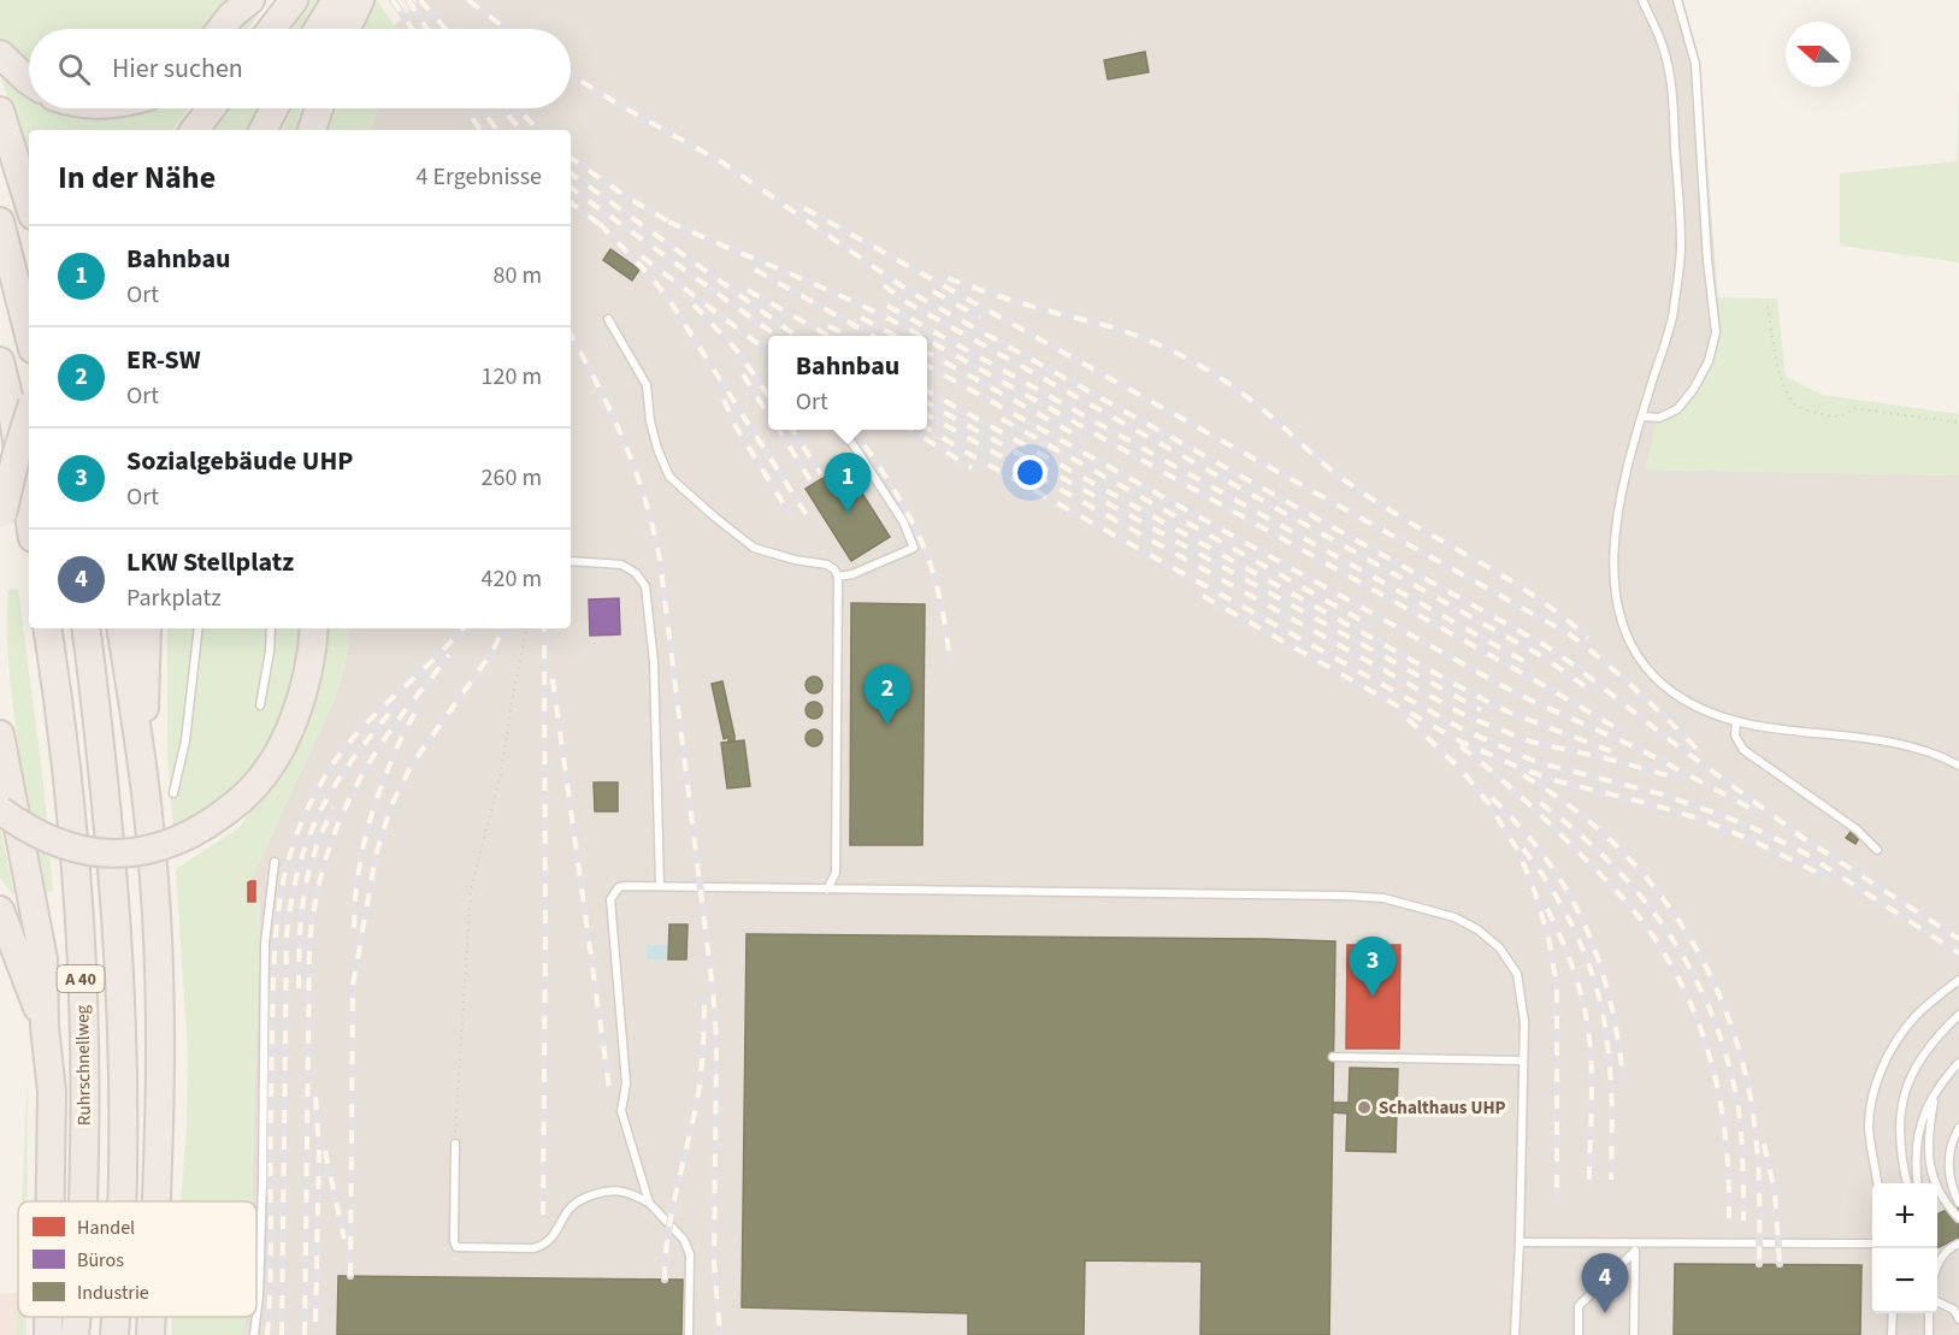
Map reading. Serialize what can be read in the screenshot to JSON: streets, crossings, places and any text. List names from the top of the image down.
{
  "streets": {
    "highway": ["A 40", "Ruhrschnellweg"]
  },
  "places": ["Schalthaus UHP"],
  "legend": ["Handel", "Büros", "Industrie"],
  "north": "left",
  "page": {
    "search": "Hier suchen",
    "heading": ["In der Nähe", "4 Ergebnisse"],
    "list": [
      {
        "mark": "1",
        "name": "Bahnbau",
        "note": "Ort",
        "value": "80 m"
      },
      {
        "mark": "2",
        "name": "ER-SW",
        "note": "Ort",
        "value": "120 m"
      },
      {
        "mark": "3",
        "name": "Sozialgebäude UHP",
        "note": "Ort",
        "value": "260 m"
      },
      {
        "mark": "4",
        "name": "LKW Stellplatz",
        "note": "Parkplatz",
        "value": "420 m"
      }
    ],
    "popup": ["Bahnbau", "Ort"],
    "pins": [
      "1",
      "2",
      "3",
      "4"
    ],
    "map_buttons": ["+", "−"]
  }
}
